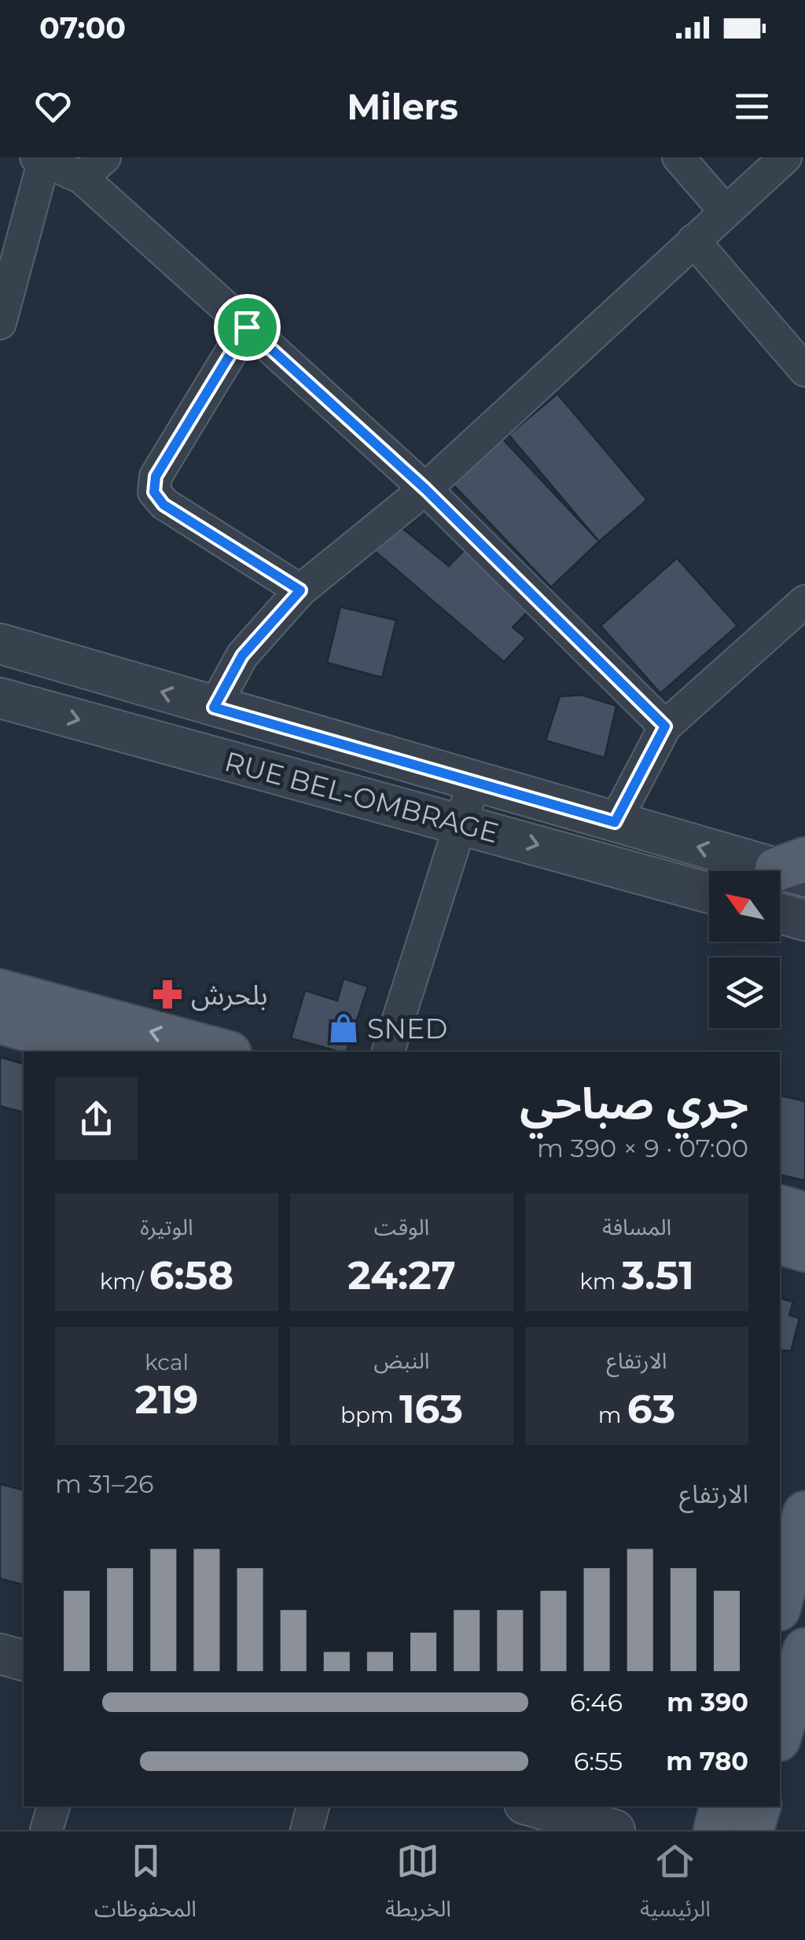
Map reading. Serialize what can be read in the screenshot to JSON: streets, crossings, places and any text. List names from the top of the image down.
{
  "streets": {
    "street": ["RUE BEL-OMBRAGE"]
  },
  "places": {
    "pharmacy": ["بلحرش"],
    "shop": ["SNED"]
  },
  "north": "top left",
  "page": {
    "status": "07:00",
    "header": "Milers",
    "heading": ["جري صباحي", "07:00 · 9 × 390 m"],
    "stats": [
      ["المسافة", "3.51 km"],
      ["الوقت", "24:27"],
      ["الوتيرة", "6:58 /km"],
      ["الارتفاع", "63 m"],
      ["النبض", "163 bpm"],
      ["kcal", "219"]
    ],
    "chart": ["الارتفاع", "26–31 m"],
    "list": [
      {
        "name": "390 m",
        "note": "6:46"
      },
      {
        "name": "780 m",
        "note": "6:55"
      }
    ],
    "tabs": ["الرئيسية", "الخريطة", "المحفوظات"]
  }
}
